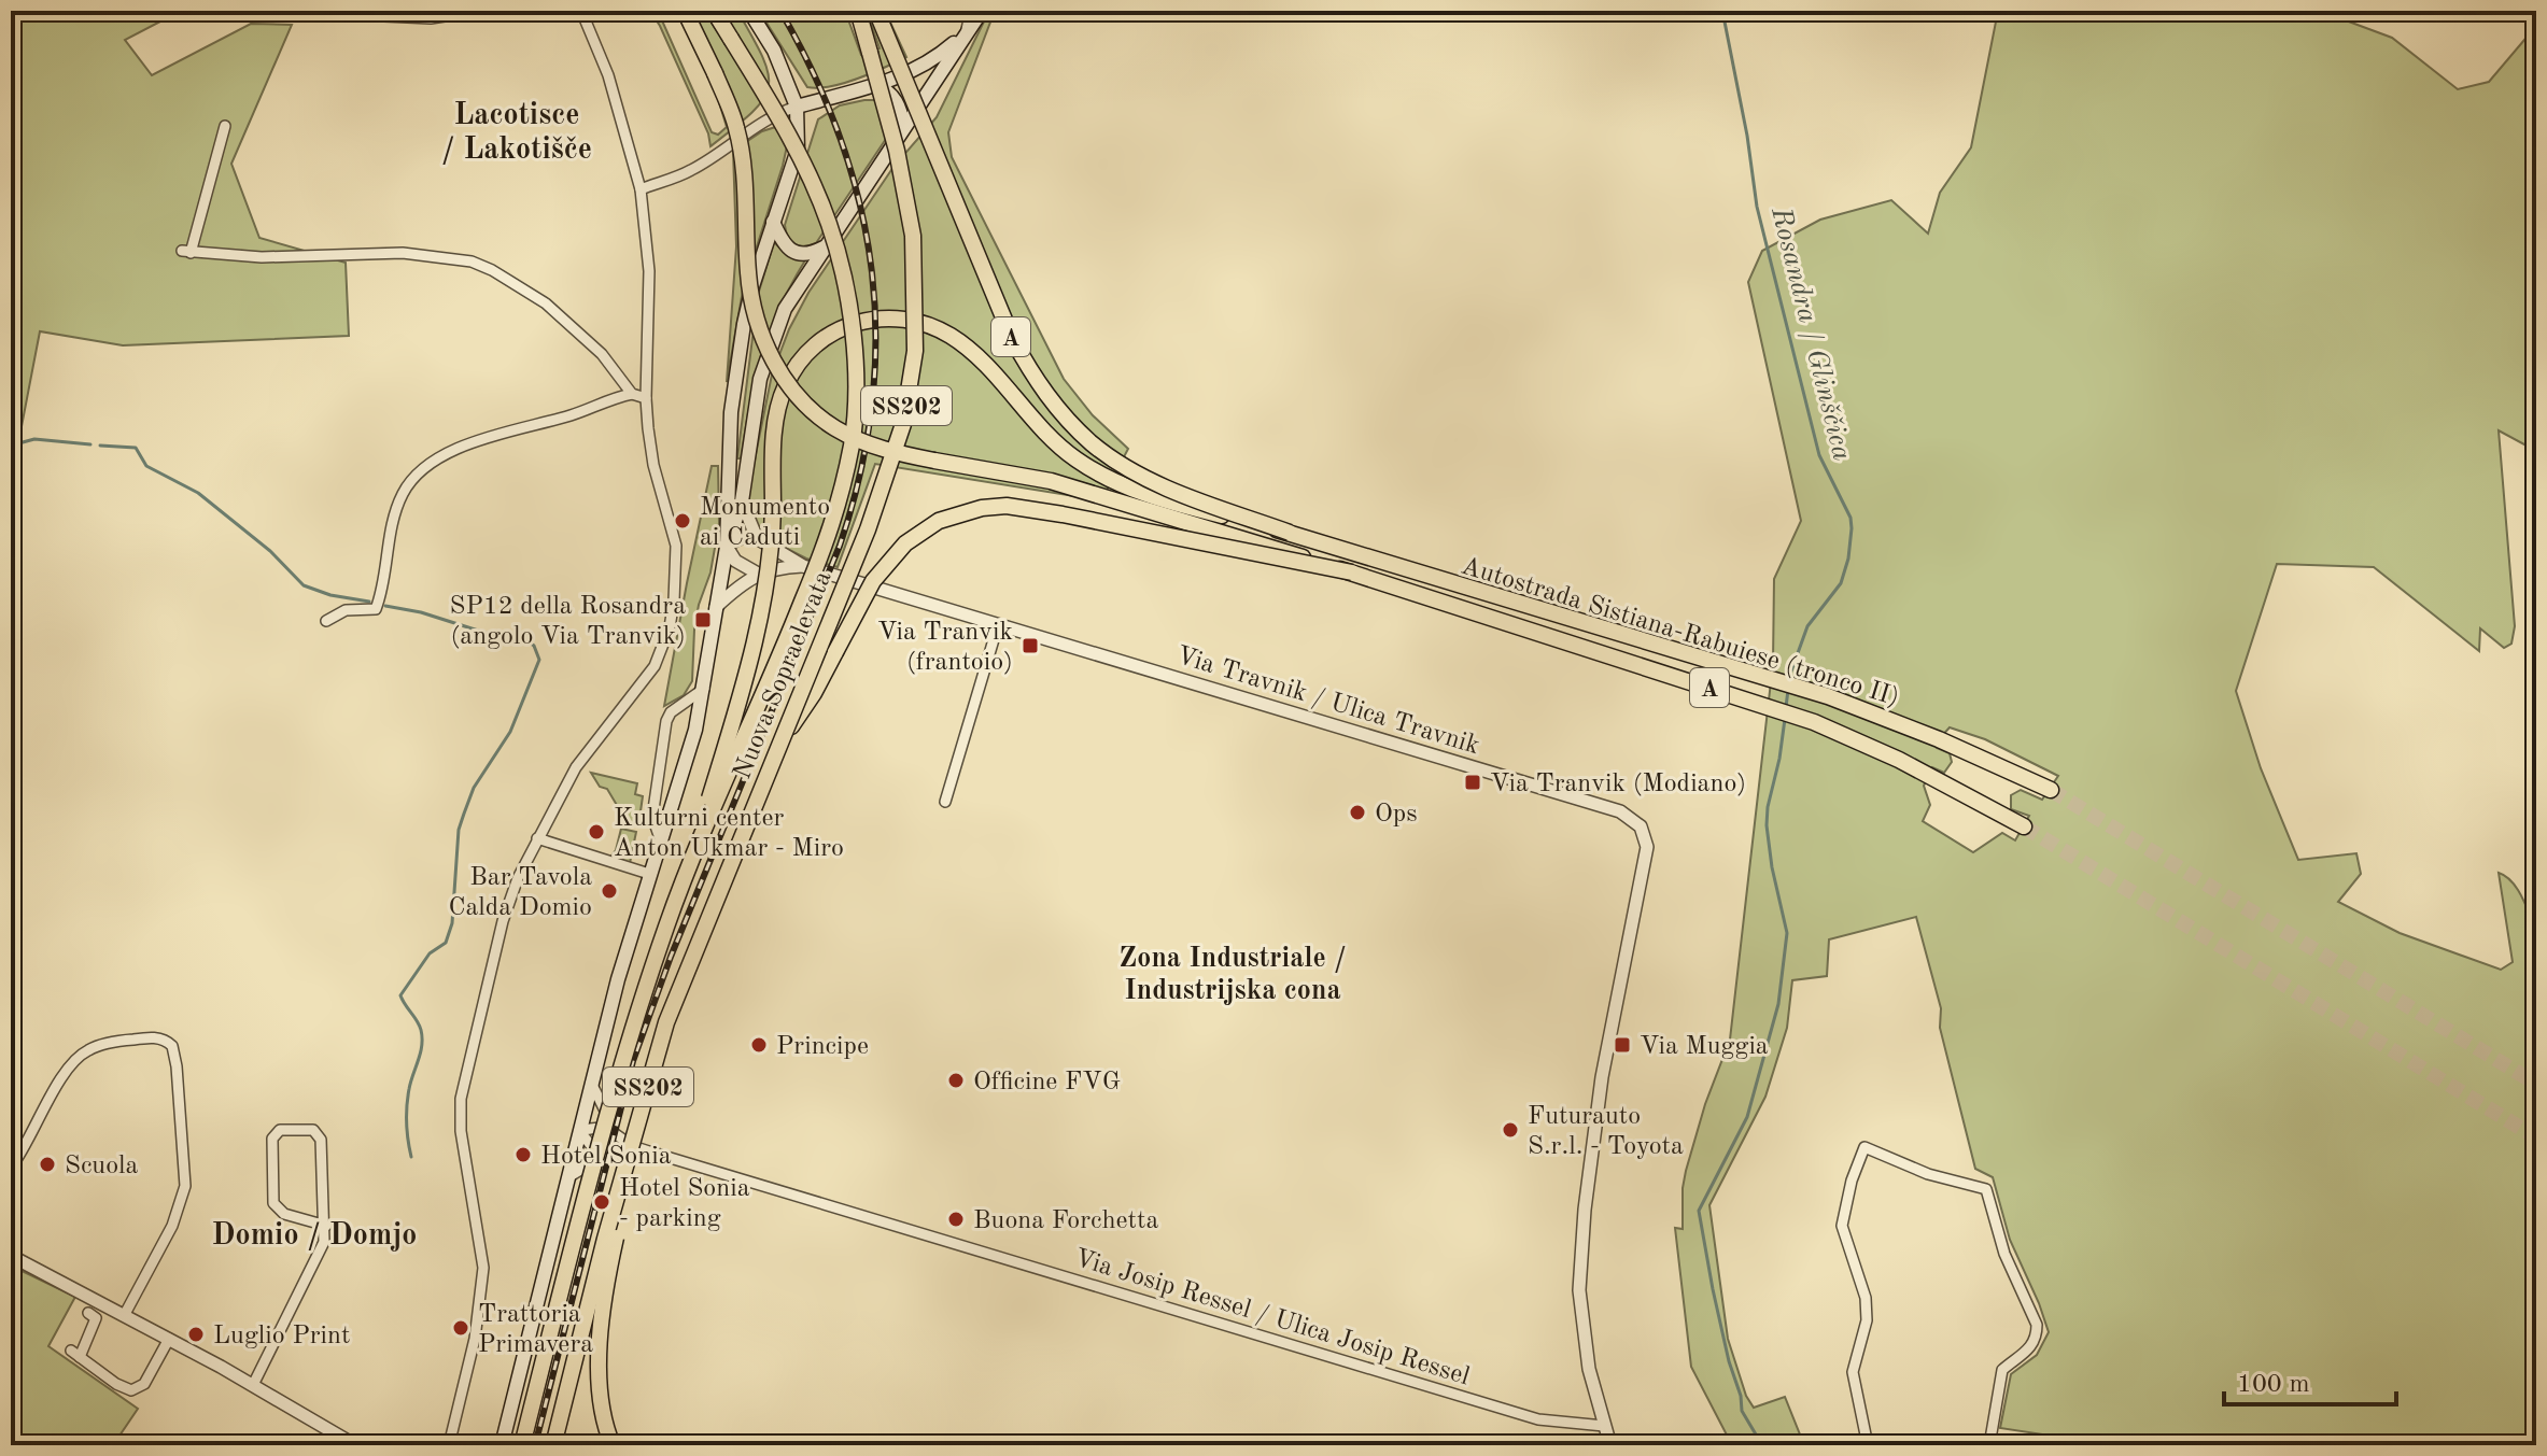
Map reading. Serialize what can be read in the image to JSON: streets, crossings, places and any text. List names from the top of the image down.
{
  "streets": {
    "highway": [
      "A",
      "SS202",
      "Autostrada Sistiana-Rabuiese (tronco II)",
      "Nuova Sopraelevata"
    ],
    "street": ["Via Travnik / Ulica Travnik", "Via Josip Ressel / Ulica Josip Ressel"]
  },
  "crossings": [
    ["A", "Autostrada Sistiana-Rabuiese (tronco II)"],
    ["A", "Nuova Sopraelevata"],
    ["Via Travnik / Ulica Travnik", "Via Josip Ressel / Ulica Josip Ressel"]
  ],
  "districts": ["Lacotisce / Lakotišče", "Zona Industriale / Industrijska cona", "Domio / Domjo"],
  "water": ["Rosandra / Glinščica"],
  "places": {
    "other": [
      "Monumento ai Caduti",
      "Ops",
      "Kulturni center Anton Ukmar - Miro",
      "Bar Tavola Calda Domio",
      "Principe",
      "Officine FVG",
      "Futurauto S.r.l. - Toyota",
      "Hotel Sonia",
      "Scuola",
      "Hotel Sonia - parking",
      "Buona Forchetta",
      "Trattoria Primavera",
      "Luglio Print"
    ],
    "transit": [
      "SP12 della Rosandra (angolo Via Tranvik)",
      "Via Tranvik (frantoio)",
      "Via Tranvik (Modiano)",
      "Via Muggia"
    ]
  },
  "scale_bar": "100 m"
}
